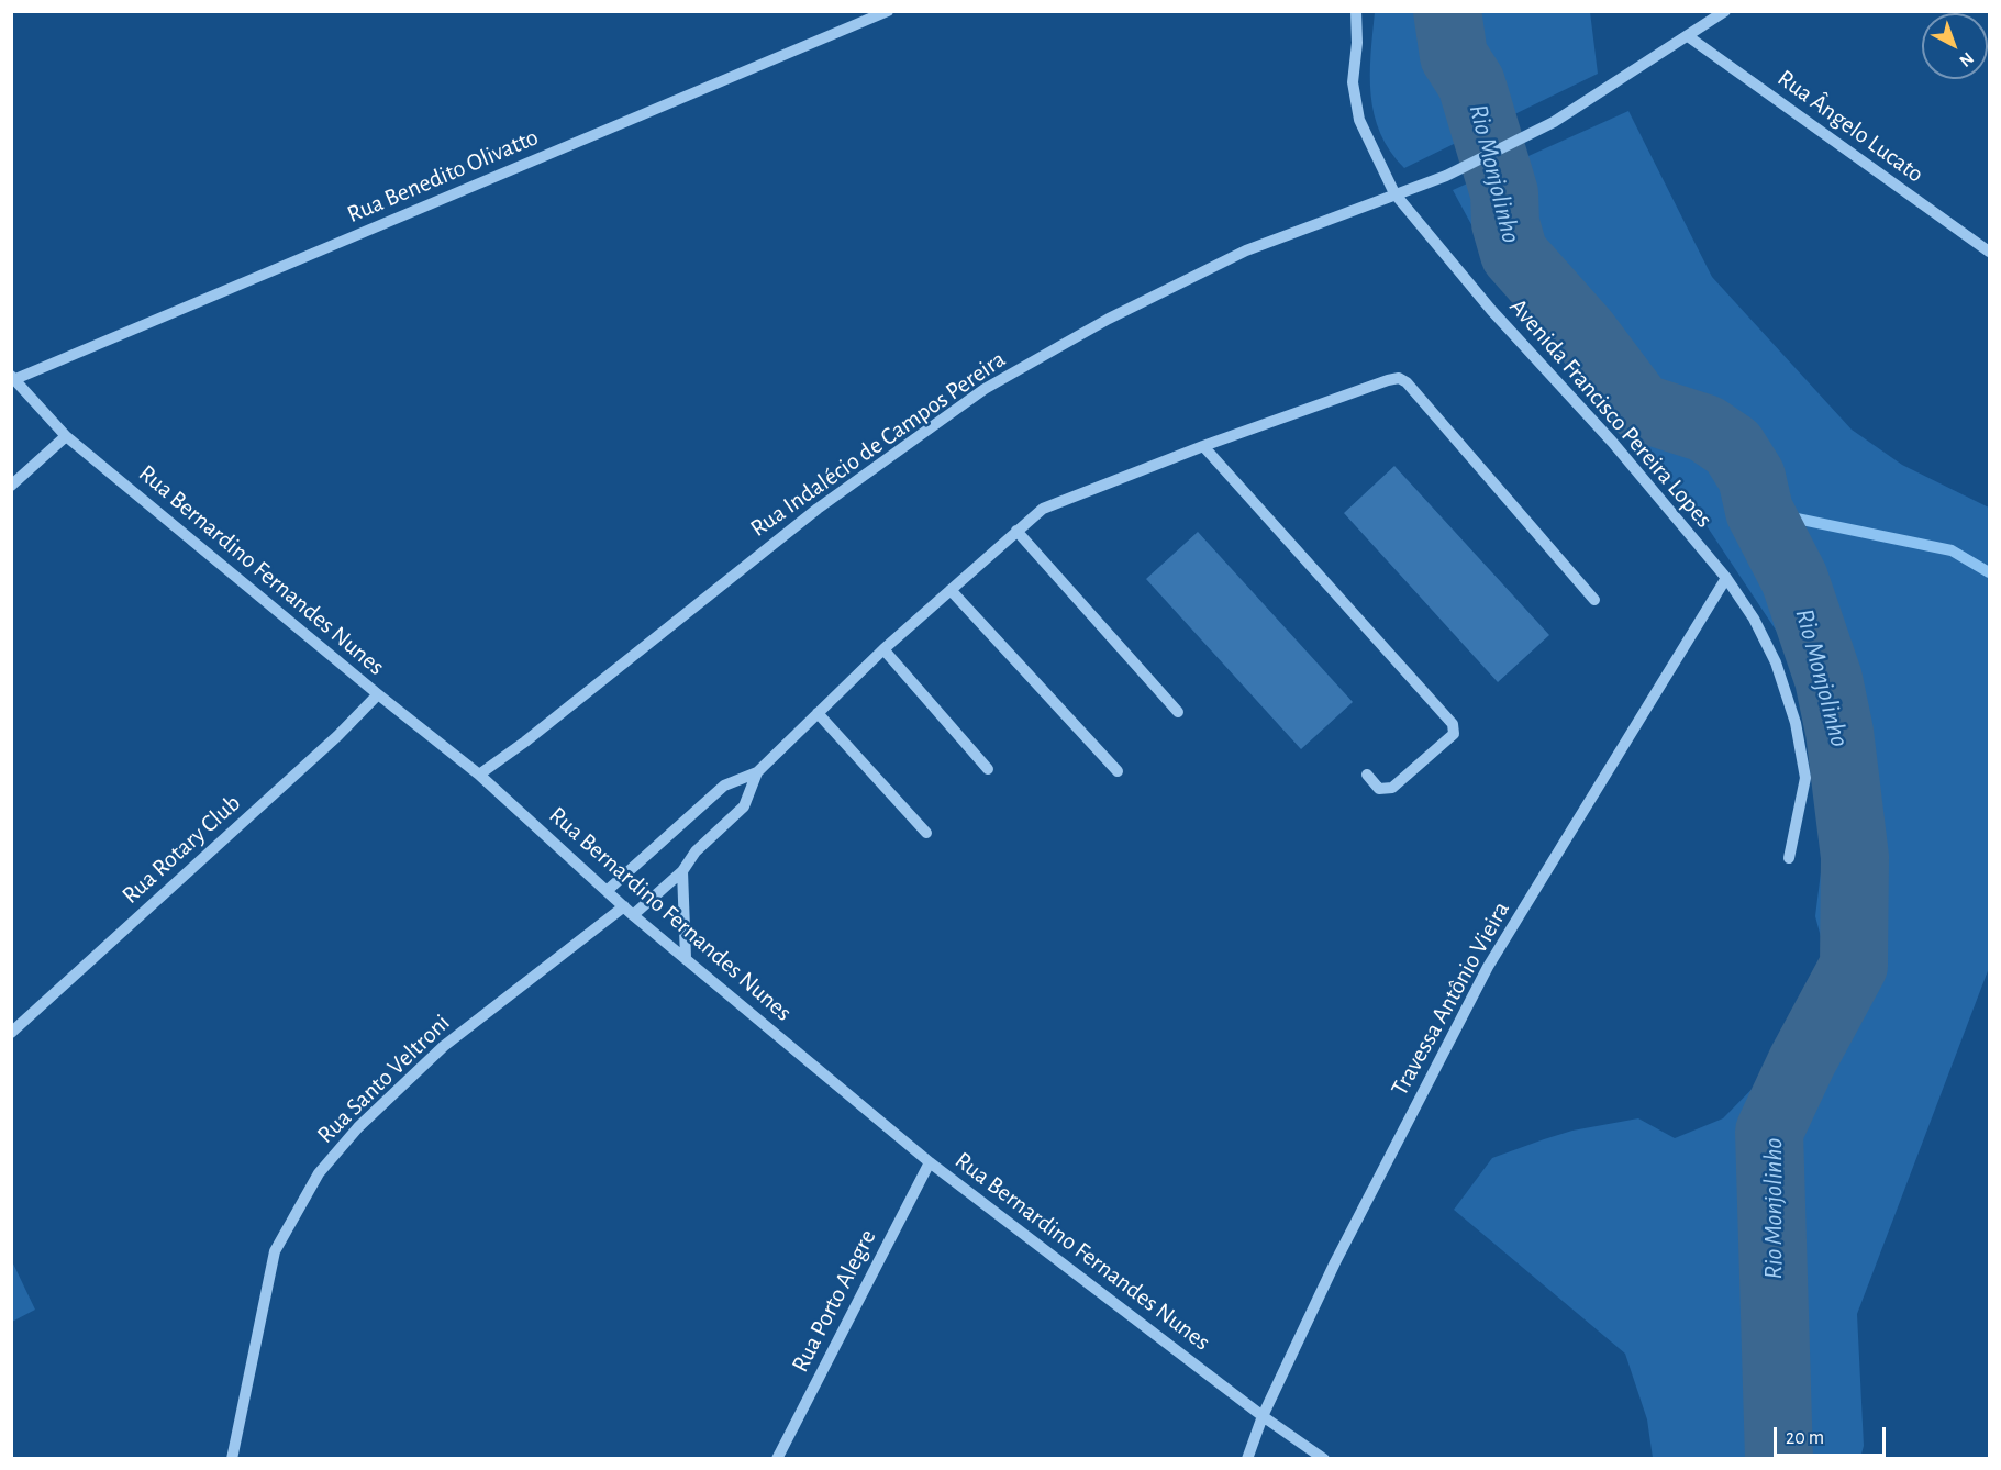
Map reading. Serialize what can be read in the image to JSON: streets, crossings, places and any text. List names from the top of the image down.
{
  "streets": {
    "street": [
      "Rua Ângelo Lucato",
      "Rua Benedito Olivatto",
      "Avenida Francisco Pereira Lopes",
      "Rua Indalécio de Campos Pereira",
      "Rua Bernardino Fernandes Nunes",
      "Rua Rotary Club",
      "Travessa Antônio Vieira",
      "Rua Santo Veltroni",
      "Rua Porto Alegre"
    ]
  },
  "crossings": [
    ["Rua Ângelo Lucato", "Rua Indalécio de Campos Pereira"],
    ["Rua Benedito Olivatto", "Rua Bernardino Fernandes Nunes"],
    ["Avenida Francisco Pereira Lopes", "Rua Indalécio de Campos Pereira"],
    ["Avenida Francisco Pereira Lopes", "Travessa Antônio Vieira"],
    ["Rua Indalécio de Campos Pereira", "Rua Bernardino Fernandes Nunes"],
    ["Rua Bernardino Fernandes Nunes", "Rua Rotary Club"],
    ["Rua Bernardino Fernandes Nunes", "Travessa Antônio Vieira"],
    ["Rua Bernardino Fernandes Nunes", "Rua Santo Veltroni"],
    ["Rua Bernardino Fernandes Nunes", "Rua Porto Alegre"]
  ],
  "water": ["Rio Monjolinho"],
  "scale_bar": "20 m",
  "north": "bottom right"
}
